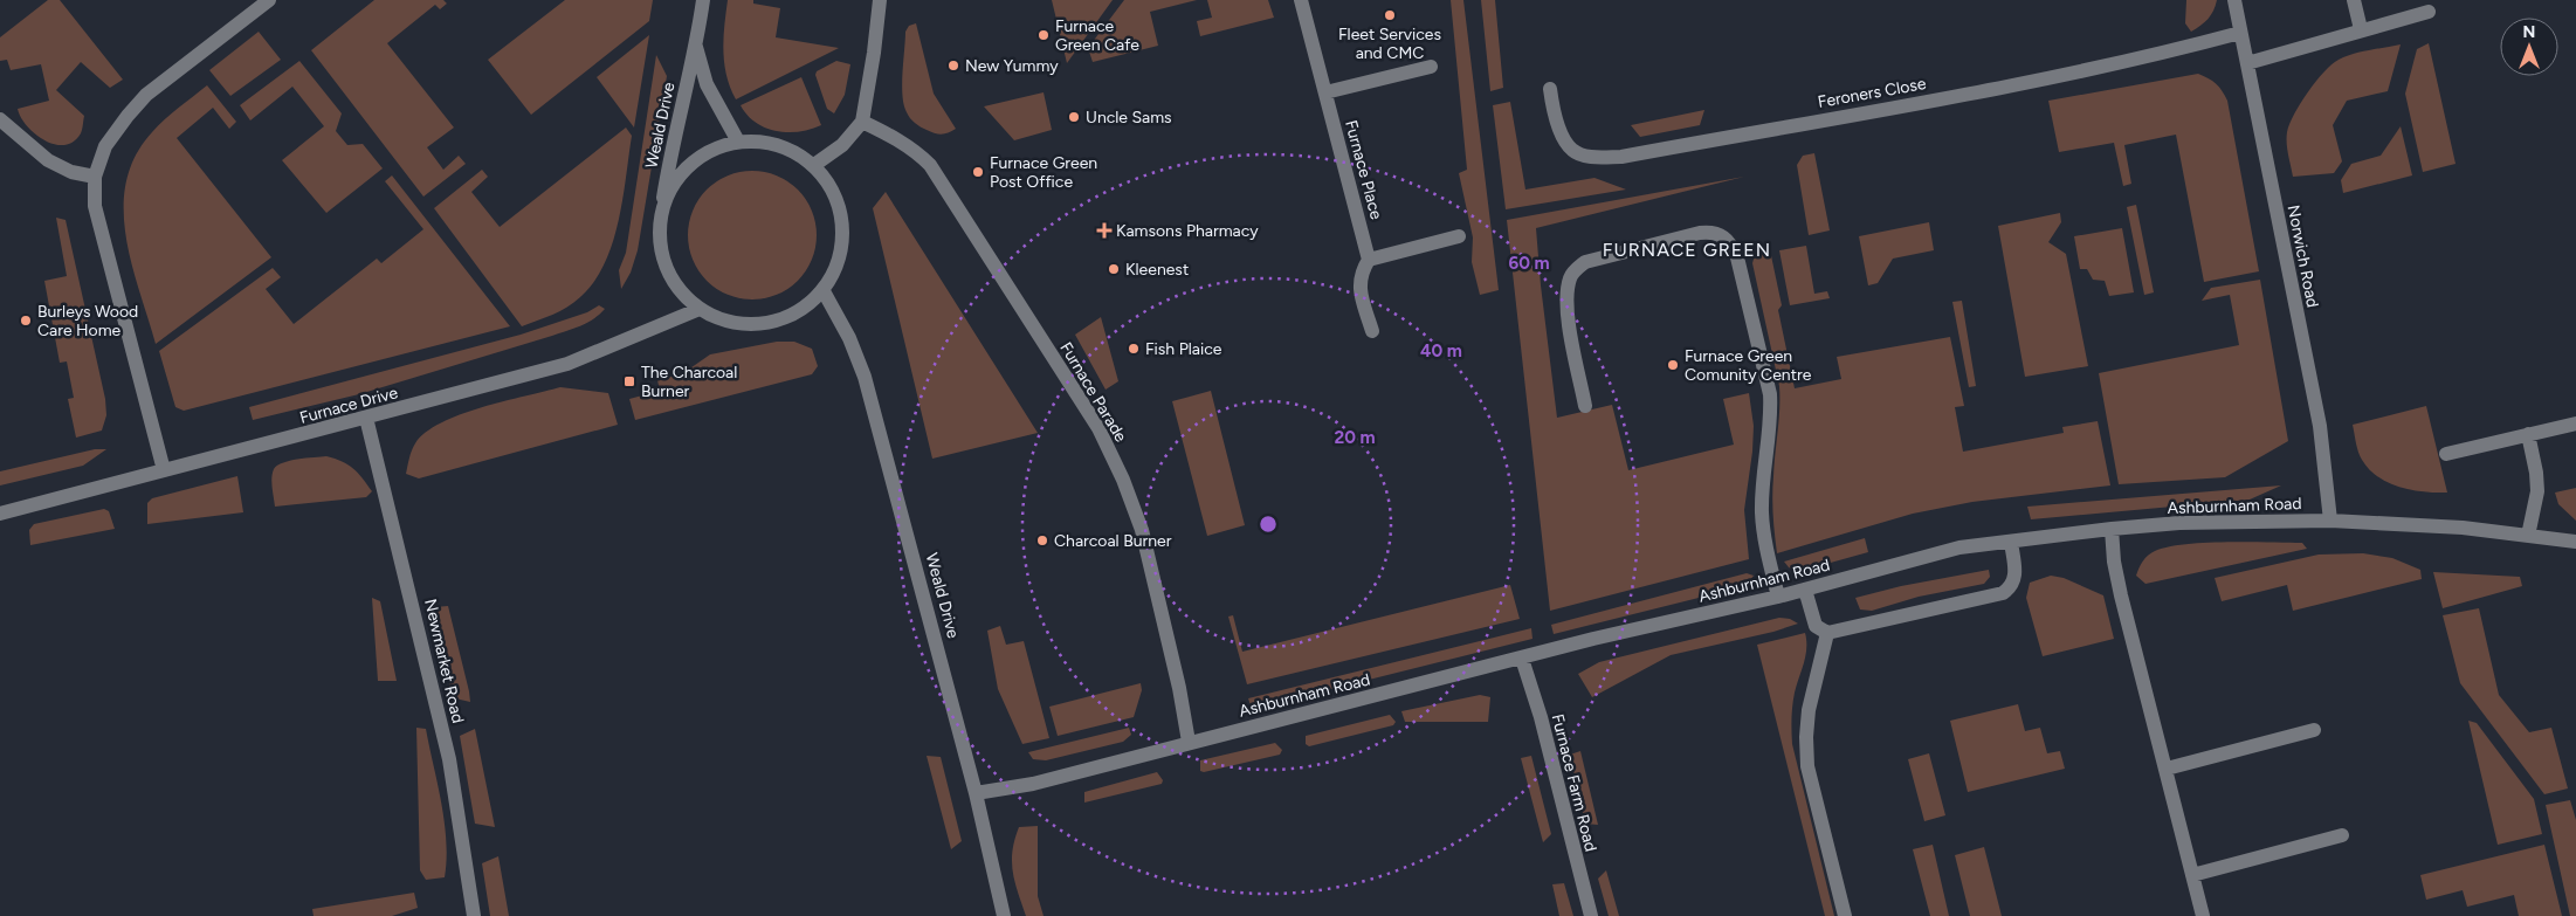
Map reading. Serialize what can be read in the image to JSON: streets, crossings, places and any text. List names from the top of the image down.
{
  "streets": {
    "street": [
      "Feroners Close",
      "Weald Drive",
      "Furnace Place",
      "Norwich Road",
      "Furnace Parade",
      "Furnace Drive",
      "Ashburnham Road",
      "Newmarket Road",
      "Furnace Farm Road"
    ]
  },
  "crossings": [
    ["Feroners Close", "Norwich Road"],
    ["Weald Drive", "Furnace Drive"],
    ["Weald Drive", "Ashburnham Road"],
    ["Norwich Road", "Ashburnham Road"],
    ["Furnace Parade", "Ashburnham Road"],
    ["Furnace Drive", "Newmarket Road"],
    ["Ashburnham Road", "Furnace Farm Road"]
  ],
  "districts": ["FURNACE GREEN"],
  "places": {
    "other": [
      "Fleet Services and CMC",
      "Furnace Green Cafe",
      "New Yummy",
      "Uncle Sams",
      "Furnace Green Post Office",
      "Kleenest",
      "Burleys Wood Care Home",
      "Fish Plaice",
      "Furnace Green Comunity Centre",
      "Charcoal Burner"
    ],
    "health": ["Kamsons Pharmacy"],
    "transit": ["The Charcoal Burner"]
  },
  "north": "top",
  "rings": ["60 m", "40 m", "20 m"]
}
